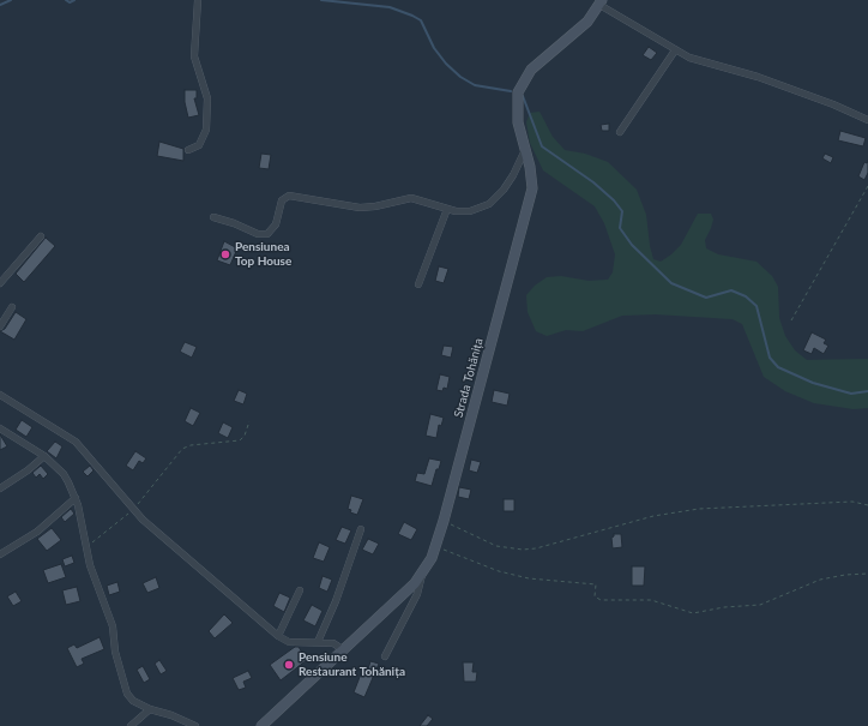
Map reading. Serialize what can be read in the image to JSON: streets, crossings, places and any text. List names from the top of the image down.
{
  "streets": {
    "main road": ["Strada Tohănița"]
  },
  "places": ["Pensiunea Top House", "Pensiune Restaurant Tohănița"]
}
